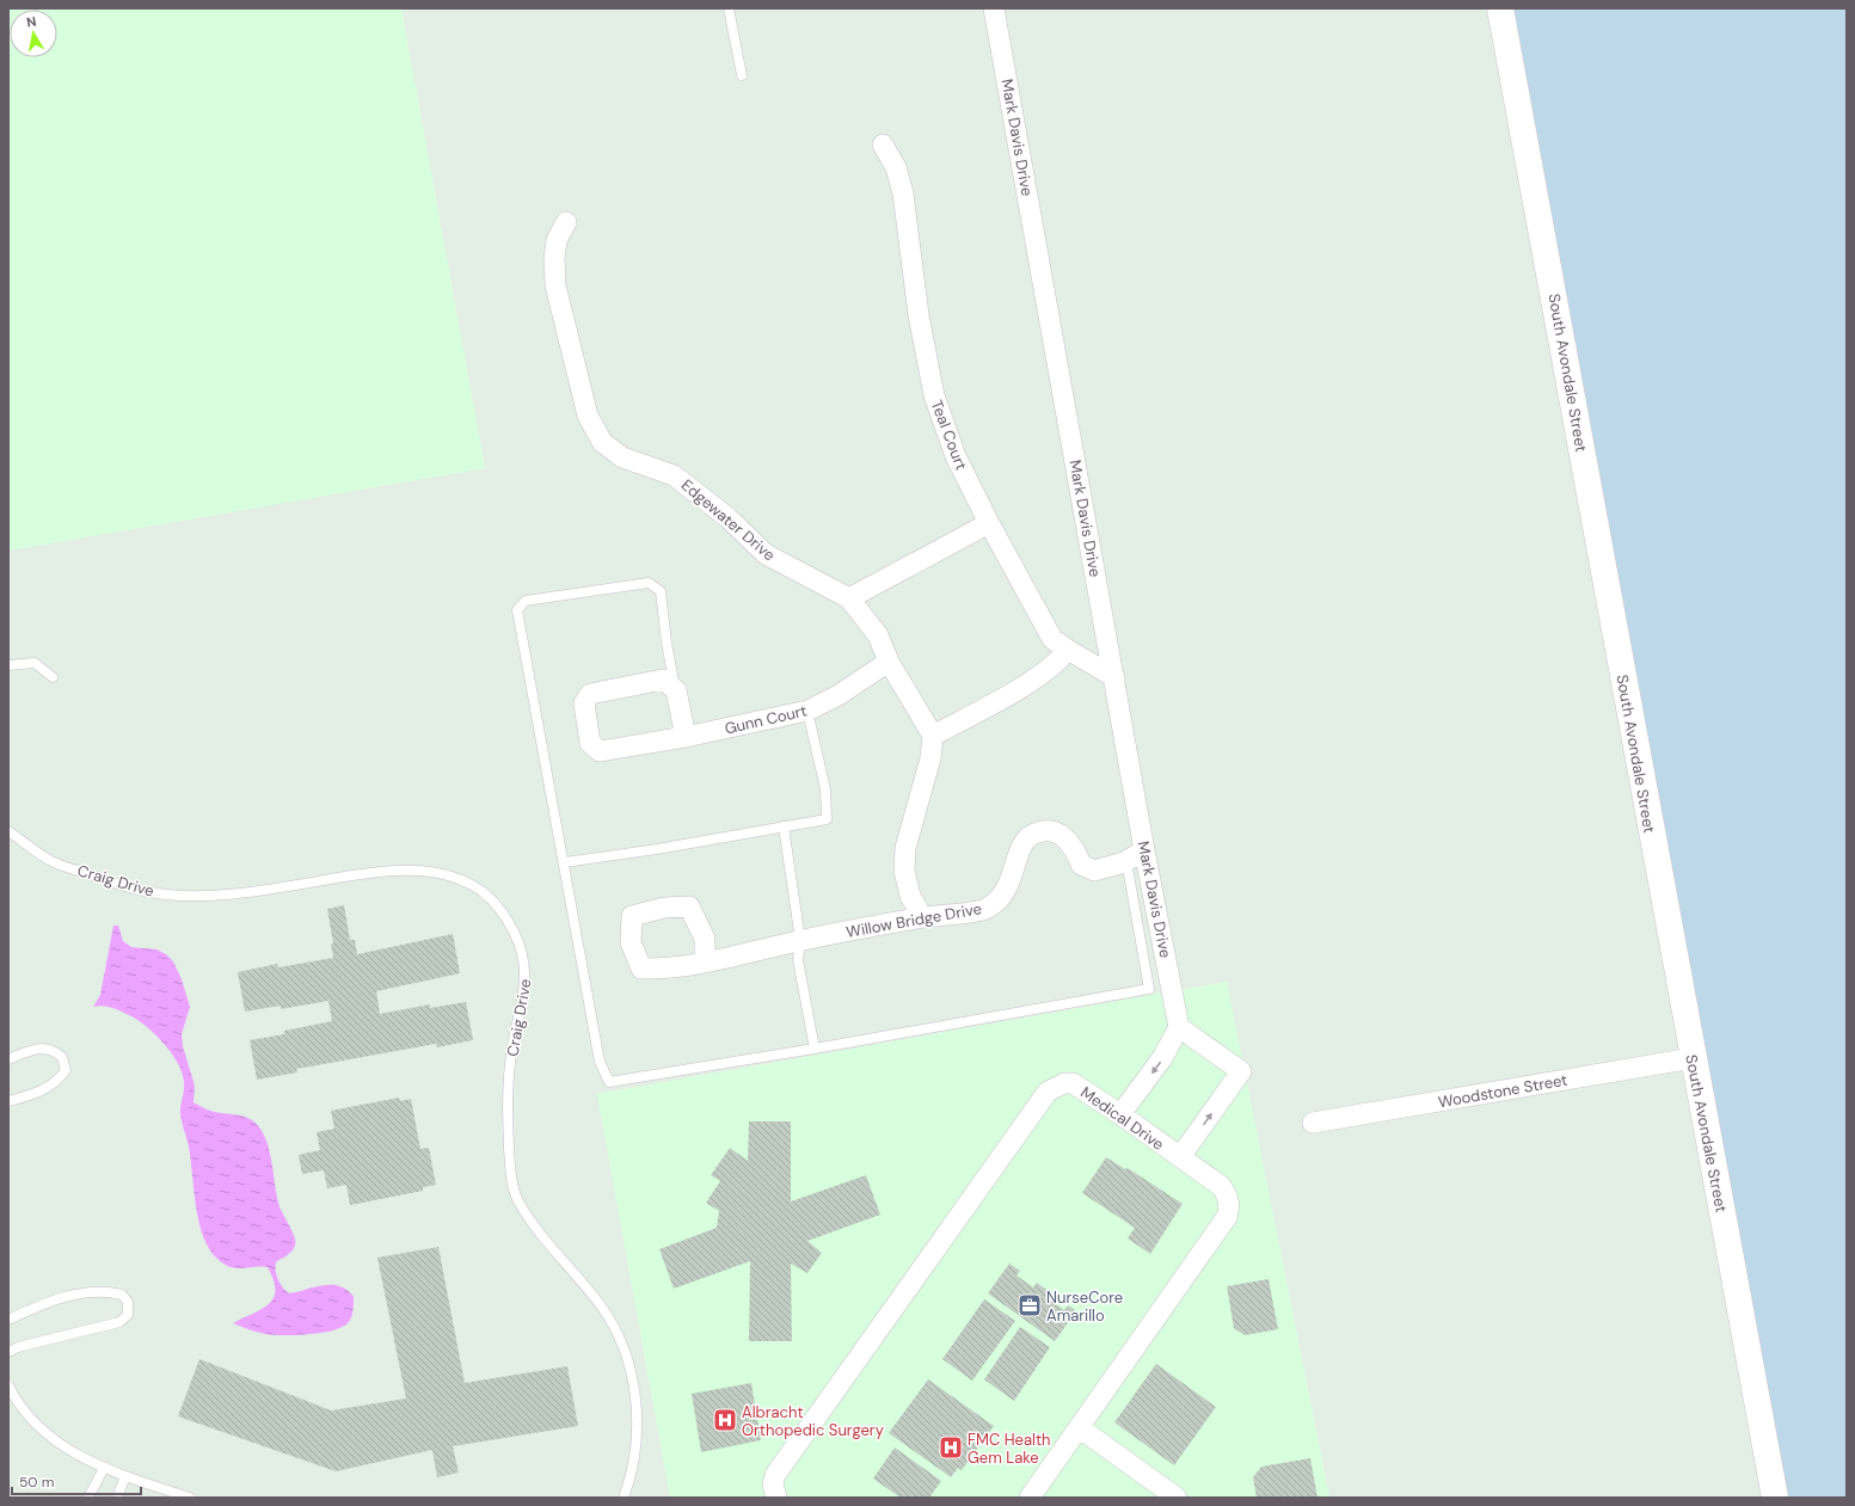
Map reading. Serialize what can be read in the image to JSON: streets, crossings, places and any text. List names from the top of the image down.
{
  "streets": {
    "street": [
      "Mark Davis Drive",
      "South Avondale Street",
      "Teal Court",
      "Edgewater Drive",
      "Gunn Court",
      "Willow Bridge Drive",
      "Woodstone Street",
      "Medical Drive"
    ],
    "lane": ["Craig Drive"]
  },
  "crossings": [
    ["Mark Davis Drive", "Teal Court"],
    ["Mark Davis Drive", "Willow Bridge Drive"],
    ["South Avondale Street", "Woodstone Street"],
    ["Edgewater Drive", "Gunn Court"]
  ],
  "places": {
    "office": ["NurseCore Amarillo"],
    "hospital": ["Albracht Orthopedic Surgery", "FMC Health Gem Lake"]
  },
  "scale_bar": "50 m",
  "north": "top"
}
